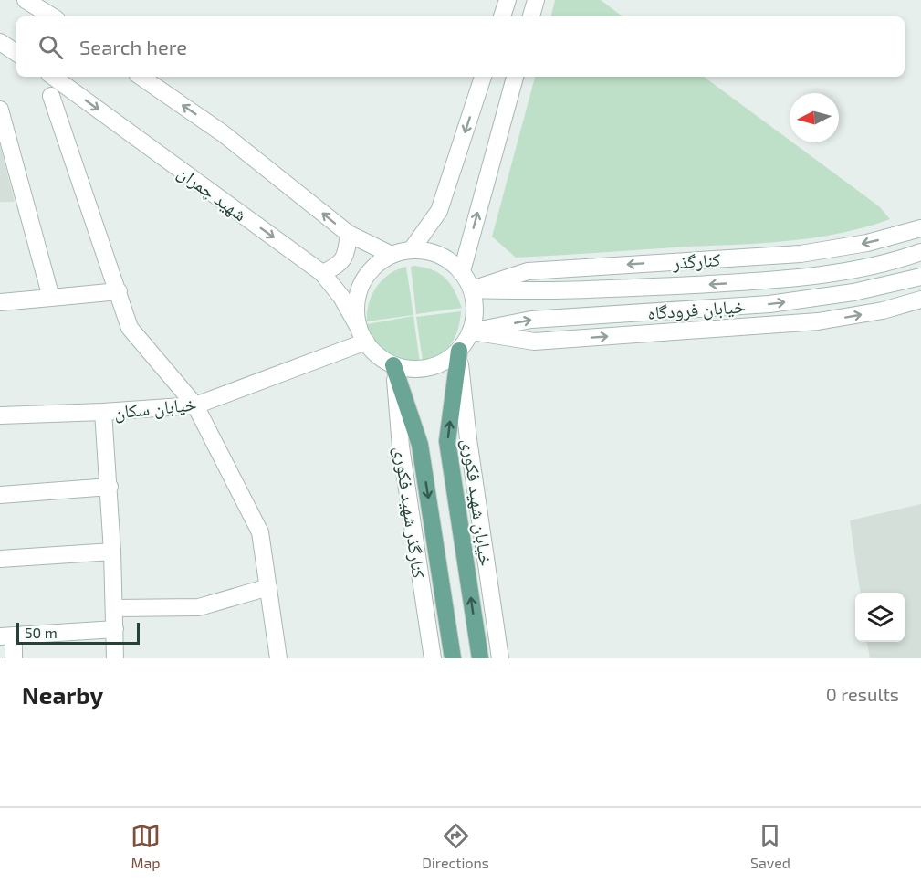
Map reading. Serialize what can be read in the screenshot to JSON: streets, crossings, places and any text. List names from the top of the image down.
{
  "streets": {
    "main road": ["خیابان شهید فکوری"],
    "street": [
      "شهید چمران",
      "کنارگذر",
      "خیابان فرودگاه",
      "خیابان سکان",
      "کنارگذر شهید فکوری"
    ]
  },
  "crossings": [
    ["شهید چمران", "کنارگذر"],
    ["شهید چمران", "خیابان فرودگاه"],
    ["شهید چمران", "خیابان سکان"],
    ["شهید چمران", "خیابان شهید فکوری"],
    ["شهید چمران", "کنارگذر شهید فکوری"],
    ["کنارگذر", "خیابان فرودگاه"],
    ["کنارگذر", "خیابان سکان"],
    ["کنارگذر", "خیابان شهید فکوری"],
    ["کنارگذر", "کنارگذر شهید فکوری"],
    ["خیابان فرودگاه", "خیابان سکان"],
    ["خیابان فرودگاه", "خیابان شهید فکوری"],
    ["خیابان فرودگاه", "کنارگذر شهید فکوری"],
    ["خیابان سکان", "خیابان شهید فکوری"],
    ["خیابان سکان", "کنارگذر شهید فکوری"],
    ["خیابان شهید فکوری", "کنارگذر شهید فکوری"]
  ],
  "scale_bar": "50 m",
  "north": "left",
  "page": {
    "search": "Search here",
    "scale": "50 m",
    "heading": ["Nearby", "0 results"],
    "nav": ["Map", "Directions", "Saved"]
  }
}
